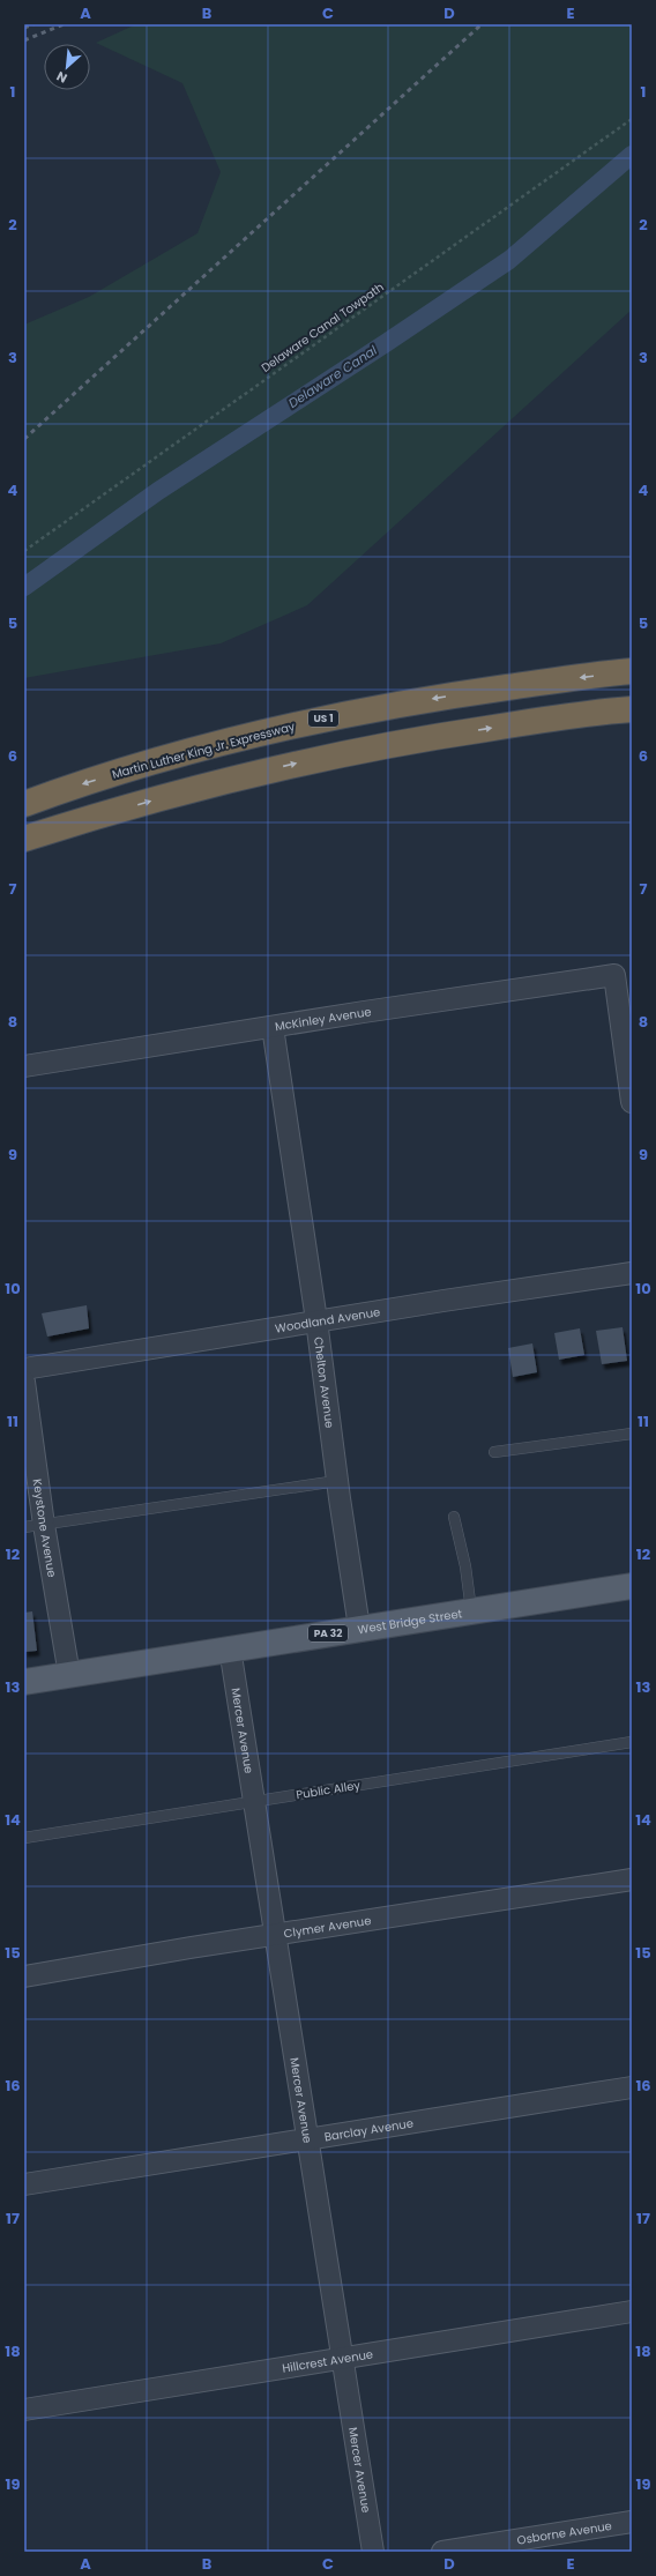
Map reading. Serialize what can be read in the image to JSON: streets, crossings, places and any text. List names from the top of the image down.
{
  "streets": {
    "highway": ["US 1", "Martin Luther King Jr. Expressway"],
    "main road": ["West Bridge Street", "PA 32"],
    "street": [
      "McKinley Avenue",
      "Woodland Avenue",
      "Chelton Avenue",
      "Keystone Avenue",
      "Mercer Avenue",
      "Clymer Avenue",
      "Barclay Avenue",
      "Hillcrest Avenue",
      "Osborne Avenue"
    ],
    "lane": ["Public Alley"],
    "path": ["Delaware Canal Towpath"]
  },
  "crossings": [
    ["McKinley Avenue", "Chelton Avenue"],
    ["Woodland Avenue", "Chelton Avenue"],
    ["Chelton Avenue", "West Bridge Street"],
    ["Keystone Avenue", "West Bridge Street"],
    ["West Bridge Street", "Mercer Avenue"],
    ["Mercer Avenue", "Public Alley"],
    ["Mercer Avenue", "Clymer Avenue"],
    ["Mercer Avenue", "Barclay Avenue"],
    ["Mercer Avenue", "Hillcrest Avenue"]
  ],
  "water": ["Delaware Canal"],
  "north": "bottom left",
  "grid": {
    "columns": [
      "A",
      "B",
      "C",
      "D",
      "E"
    ],
    "rows": [
      "1",
      "2",
      "3",
      "4",
      "5",
      "6",
      "7",
      "8",
      "9",
      "10",
      "11",
      "12",
      "13",
      "14",
      "15",
      "16",
      "17",
      "18",
      "19"
    ]
  }
}
